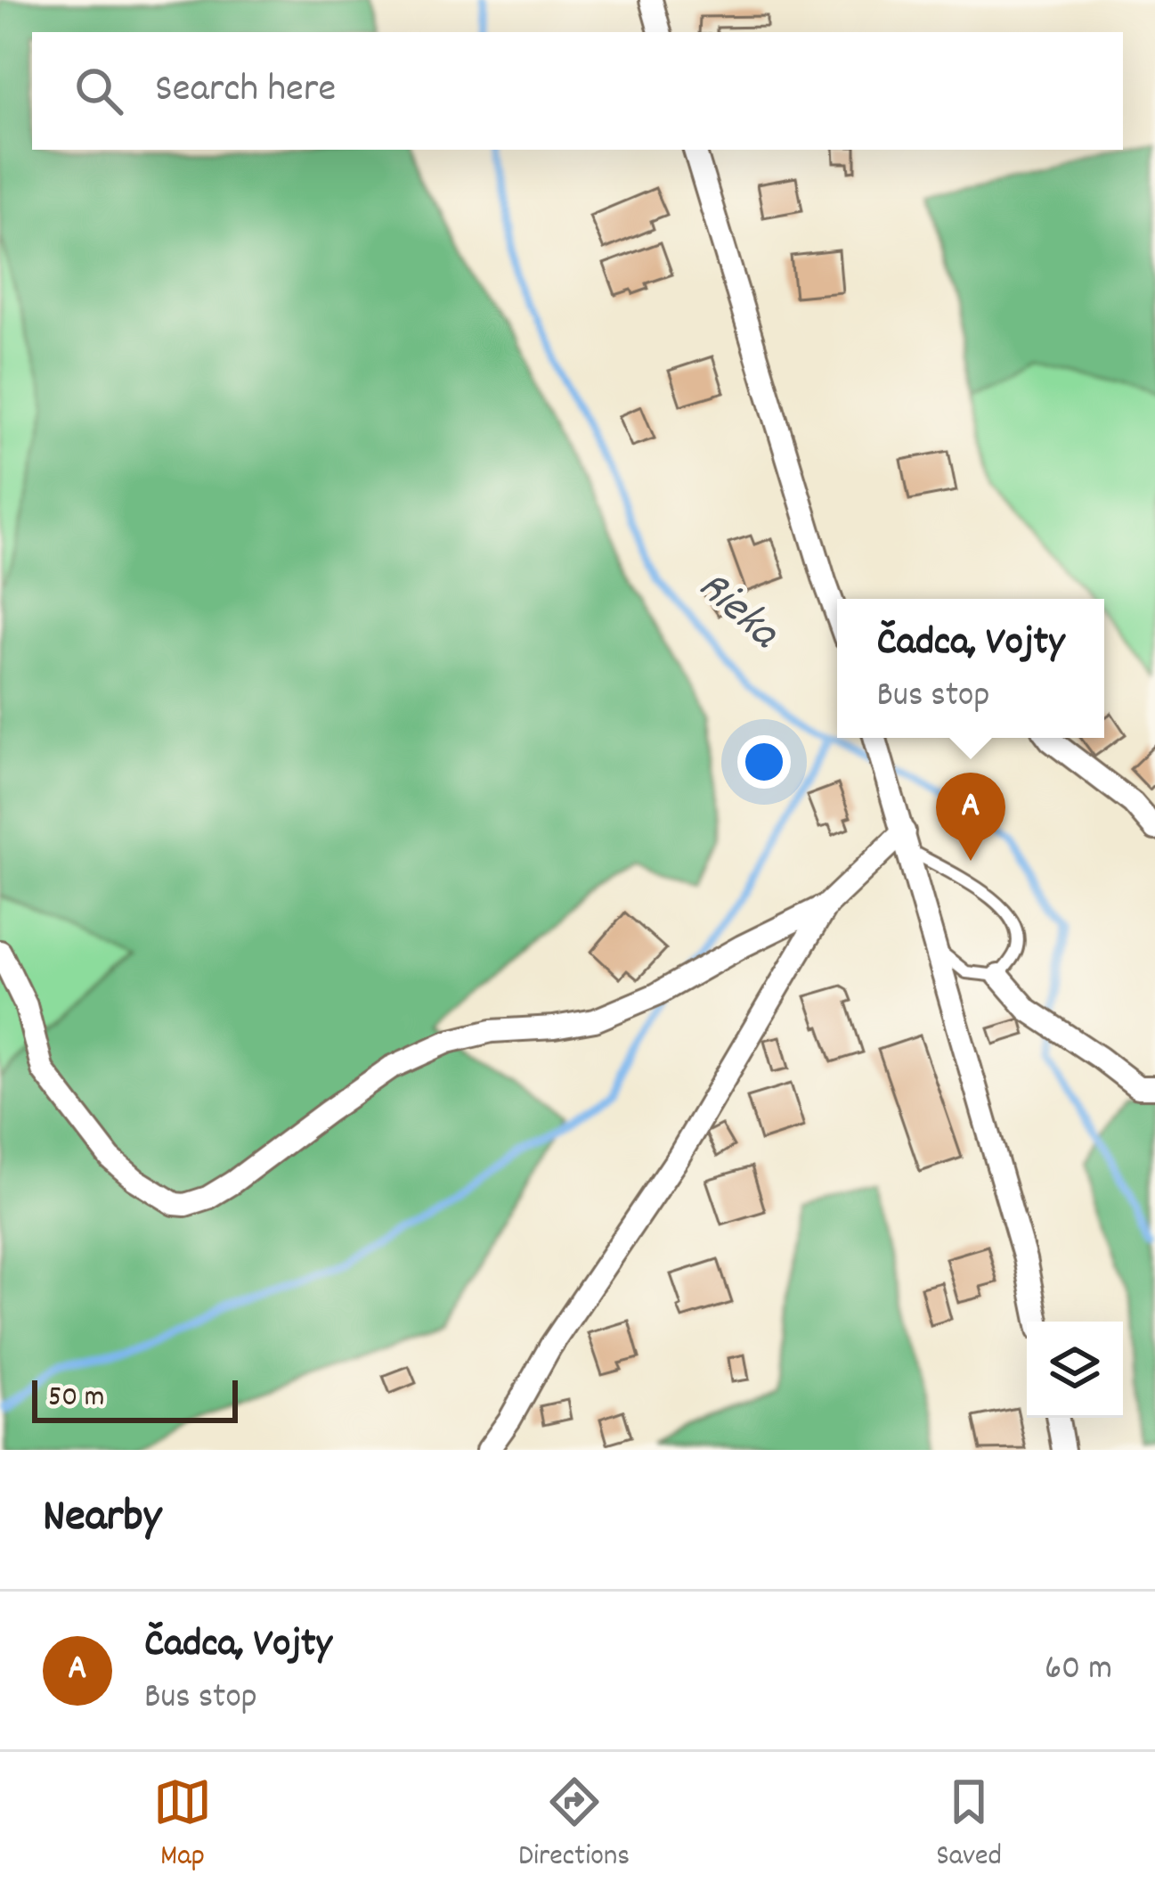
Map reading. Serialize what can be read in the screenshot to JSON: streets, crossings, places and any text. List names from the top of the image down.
{
  "water": ["Rieka"],
  "scale_bar": "50 m",
  "page": {
    "search": "Search here",
    "popup": ["Čadca, Vojty", "Bus stop"],
    "pins": "A",
    "scale": "50 m",
    "heading": "Nearby",
    "list": [
      {
        "mark": "A",
        "name": "Čadca, Vojty",
        "note": "Bus stop",
        "value": "60 m"
      }
    ],
    "nav": ["Map", "Directions", "Saved"]
  }
}
